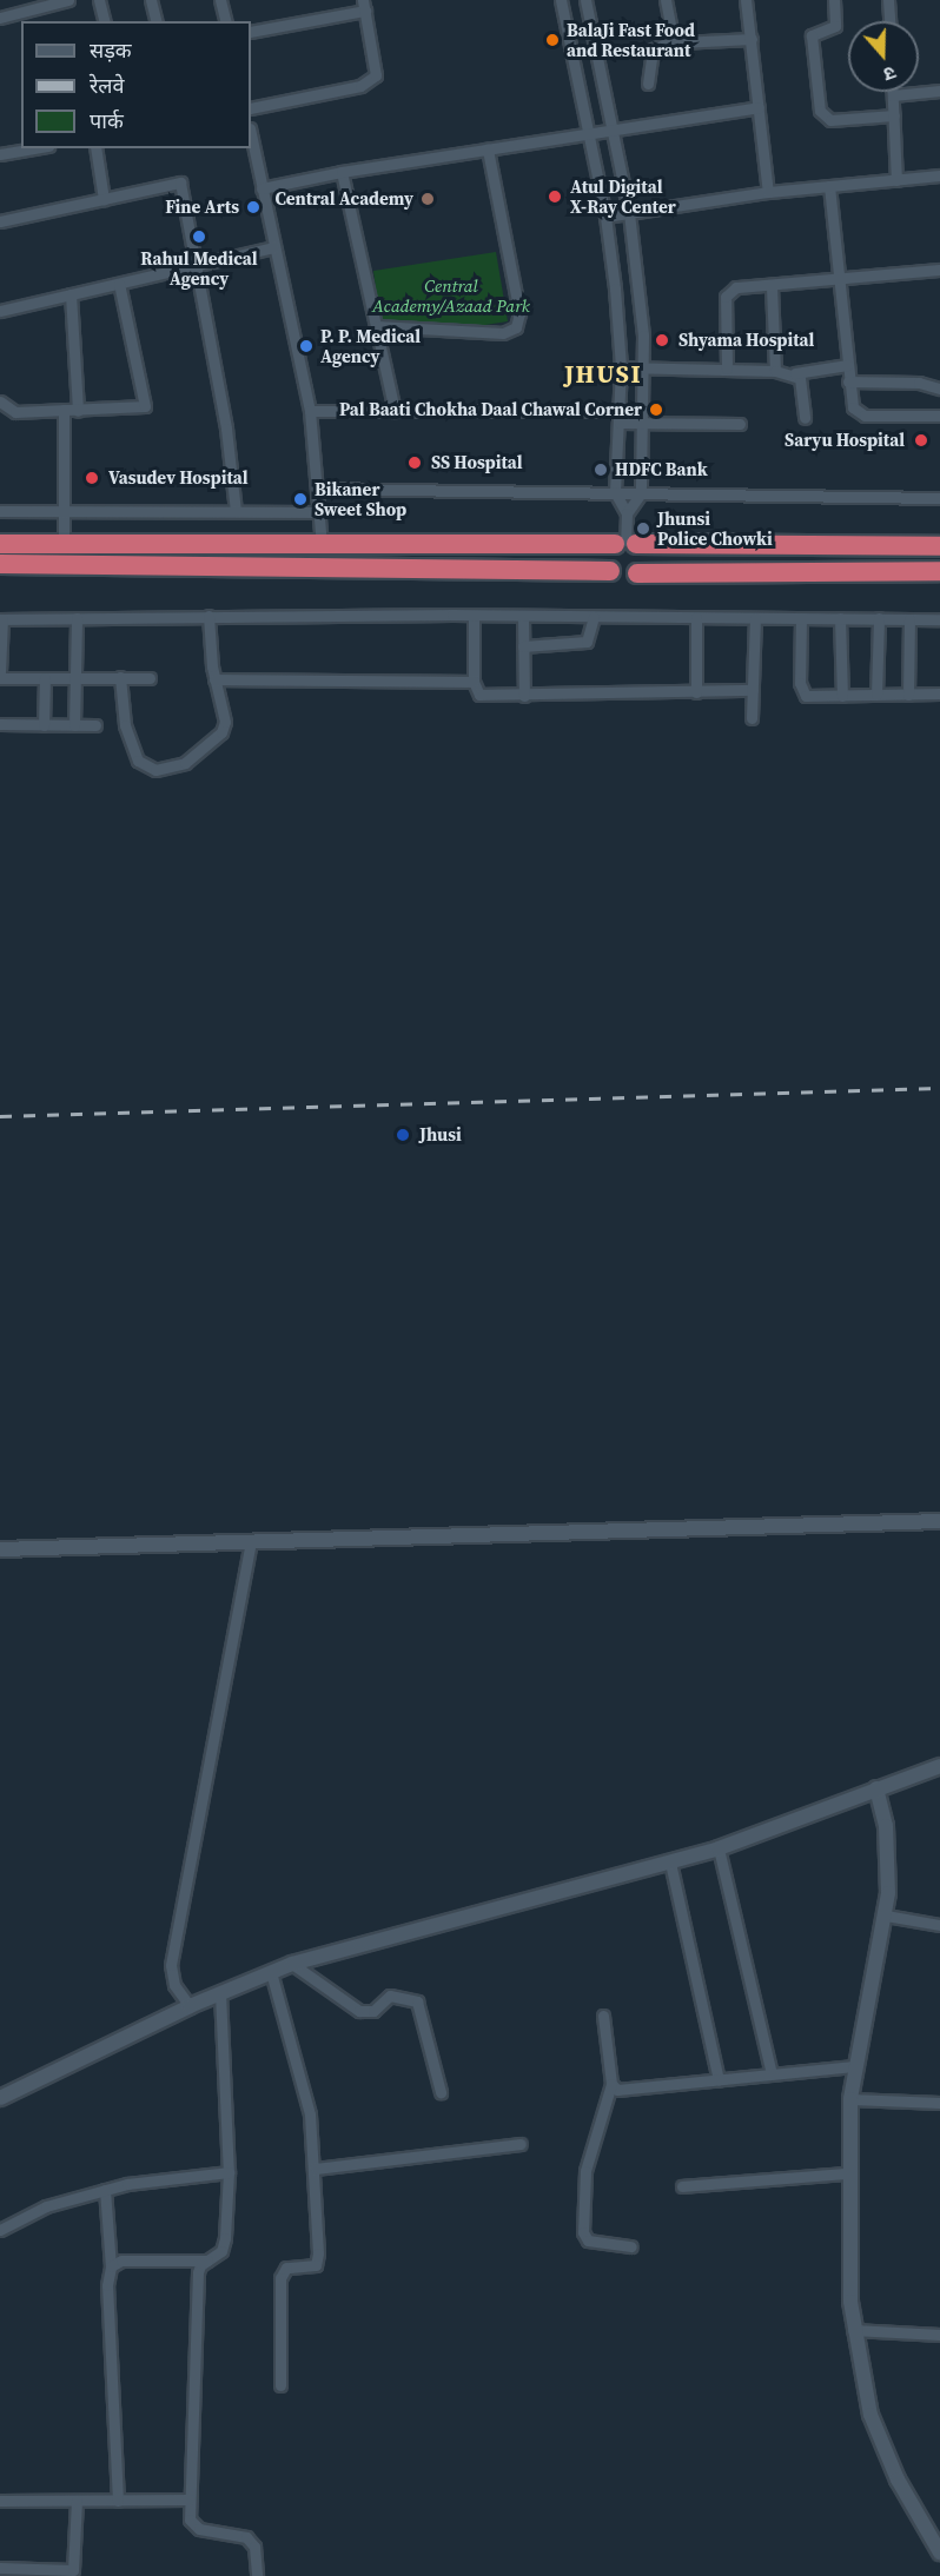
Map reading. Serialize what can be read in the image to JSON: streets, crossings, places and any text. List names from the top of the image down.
{
  "districts": ["JHUSI"],
  "parks": ["Central Academy/Azaad Park"],
  "places": [
    "BalaJi Fast Food and Restaurant",
    "Atul Digital X-Ray Center",
    "Central Academy",
    "Fine Arts",
    "Rahul Medical Agency",
    "Shyama Hospital",
    "P. P. Medical Agency",
    "Pal Baati Chokha Daal Chawal Corner",
    "Saryu Hospital",
    "SS Hospital",
    "HDFC Bank",
    "Vasudev Hospital",
    "Bikaner Sweet Shop",
    "Jhunsi Police Chowki",
    "Jhusi"
  ],
  "legend": ["सड़क", "रेलवे", "पार्क"],
  "north": "bottom"
}
